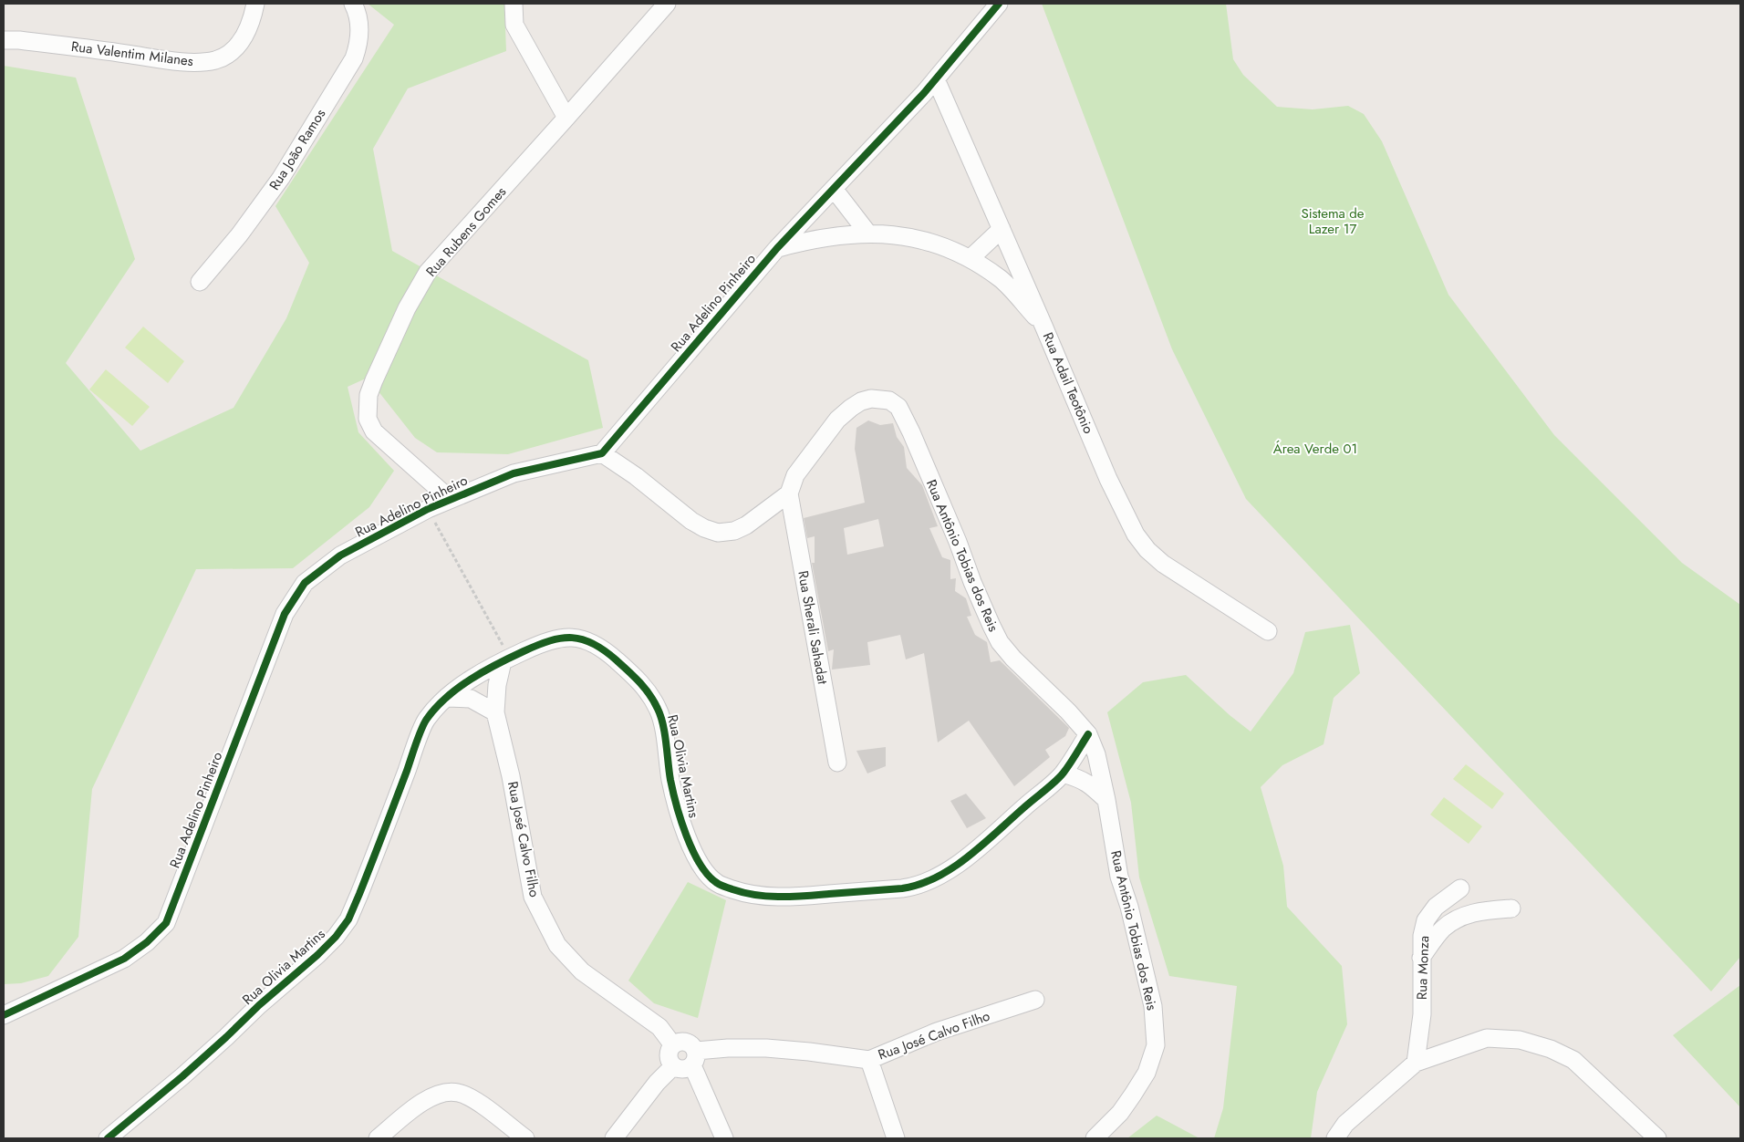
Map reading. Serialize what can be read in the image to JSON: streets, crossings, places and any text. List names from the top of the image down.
{
  "streets": {
    "street": [
      "Rua Valentim Milanes",
      "Rua João Ramos",
      "Rua Rubens Gomes",
      "Rua Adelino Pinheiro",
      "Rua Adail Teotônio",
      "Rua Antônio Tobias dos Reis",
      "Rua Sherali Sahadat",
      "Rua Olivia Martins",
      "Rua José Calvo Filho",
      "Rua Monza"
    ]
  },
  "crossings": [
    ["Rua Rubens Gomes", "Rua Adelino Pinheiro"],
    ["Rua Adelino Pinheiro", "Rua Adail Teotônio"],
    ["Rua Antônio Tobias dos Reis", "Rua Sherali Sahadat"],
    ["Rua Antônio Tobias dos Reis", "Rua Olivia Martins"],
    ["Rua Olivia Martins", "Rua José Calvo Filho"]
  ],
  "parks": ["Sistema de Lazer 17", "Área Verde 01"]
}
